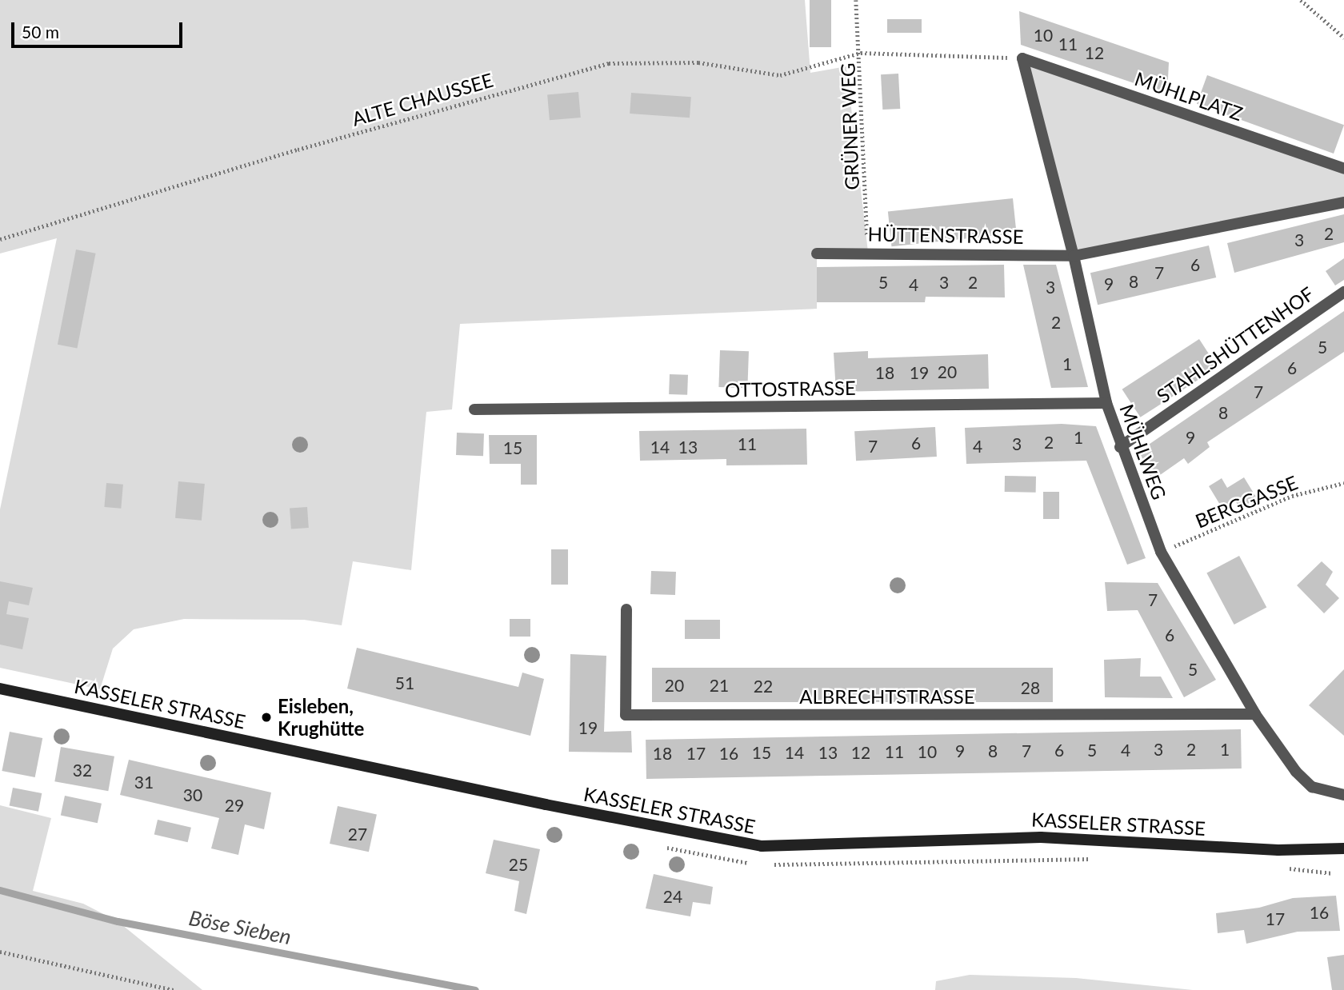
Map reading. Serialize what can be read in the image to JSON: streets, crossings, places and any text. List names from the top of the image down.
{
  "streets": {
    "main road": ["KASSELER STRASSE"],
    "street": [
      "MÜHLPLATZ",
      "HÜTTENSTRASSE",
      "STAHLSHÜTTENHOF",
      "OTTOSTRASSE",
      "MÜHLWEG",
      "ALBRECHTSTRASSE"
    ],
    "path": ["ALTE CHAUSSEE", "GRÜNER WEG", "BERGGASSE"]
  },
  "crossings": [
    ["MÜHLPLATZ", "ALTE CHAUSSEE"],
    ["MÜHLPLATZ", "MÜHLWEG"],
    ["ALTE CHAUSSEE", "GRÜNER WEG"],
    ["ALTE CHAUSSEE", "MÜHLWEG"],
    ["GRÜNER WEG", "HÜTTENSTRASSE"],
    ["HÜTTENSTRASSE", "MÜHLWEG"],
    ["STAHLSHÜTTENHOF", "MÜHLWEG"],
    ["OTTOSTRASSE", "MÜHLWEG"],
    ["MÜHLWEG", "BERGGASSE"],
    ["MÜHLWEG", "ALBRECHTSTRASSE"]
  ],
  "water": ["Böse Sieben"],
  "places": ["Eisleben, Krughütte"],
  "house_numbers": [
    "10",
    "11",
    "12",
    "2",
    "3",
    "6",
    "7",
    "8",
    "5",
    "3",
    "2",
    "9",
    "4",
    "3",
    "2",
    "5",
    "1",
    "6",
    "20",
    "18",
    "19",
    "7",
    "8",
    "1",
    "9",
    "2",
    "6",
    "11",
    "3",
    "7",
    "4",
    "14",
    "13",
    "15",
    "7",
    "6",
    "5",
    "51",
    "20",
    "21",
    "22",
    "28",
    "19",
    "3",
    "2",
    "1",
    "6",
    "5",
    "4",
    "9",
    "8",
    "7",
    "11",
    "10",
    "15",
    "14",
    "13",
    "12",
    "18",
    "17",
    "16",
    "32",
    "31",
    "30",
    "29",
    "27",
    "25",
    "24",
    "16",
    "17"
  ],
  "scale_bar": "50 m"
}
